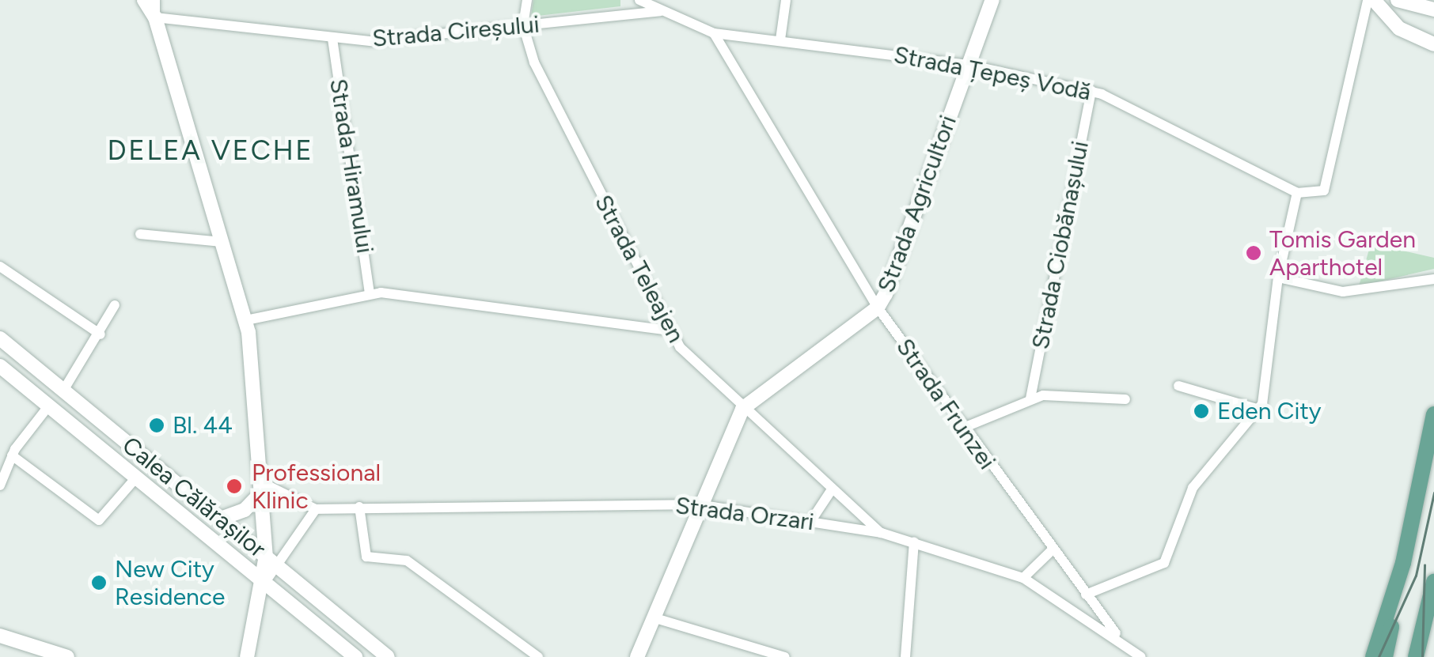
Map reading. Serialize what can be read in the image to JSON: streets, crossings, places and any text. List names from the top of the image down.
{
  "streets": {
    "street": [
      "Strada Cireșului",
      "Strada Țepeș Vodă",
      "Strada Hiramului",
      "Strada Agricultori",
      "Strada Ciobănașului",
      "Strada Teleajen",
      "Strada Frunzei",
      "Calea Călărașilor",
      "Strada Orzari"
    ]
  },
  "crossings": [
    ["Strada Cireșului", "Strada Țepeș Vodă"],
    ["Strada Cireșului", "Strada Hiramului"],
    ["Strada Cireșului", "Strada Teleajen"],
    ["Strada Țepeș Vodă", "Strada Agricultori"],
    ["Strada Țepeș Vodă", "Strada Ciobănașului"],
    ["Strada Țepeș Vodă", "Strada Frunzei"],
    ["Strada Agricultori", "Strada Teleajen"],
    ["Strada Agricultori", "Strada Frunzei"],
    ["Strada Agricultori", "Strada Orzari"],
    ["Strada Teleajen", "Strada Orzari"],
    ["Strada Frunzei", "Strada Orzari"]
  ],
  "districts": ["DELEA VECHE"],
  "places": [
    "Tomis Garden Aparthotel",
    "Eden City",
    "Bl. 44",
    "Professional Klinic",
    "New City Residence"
  ]
}
